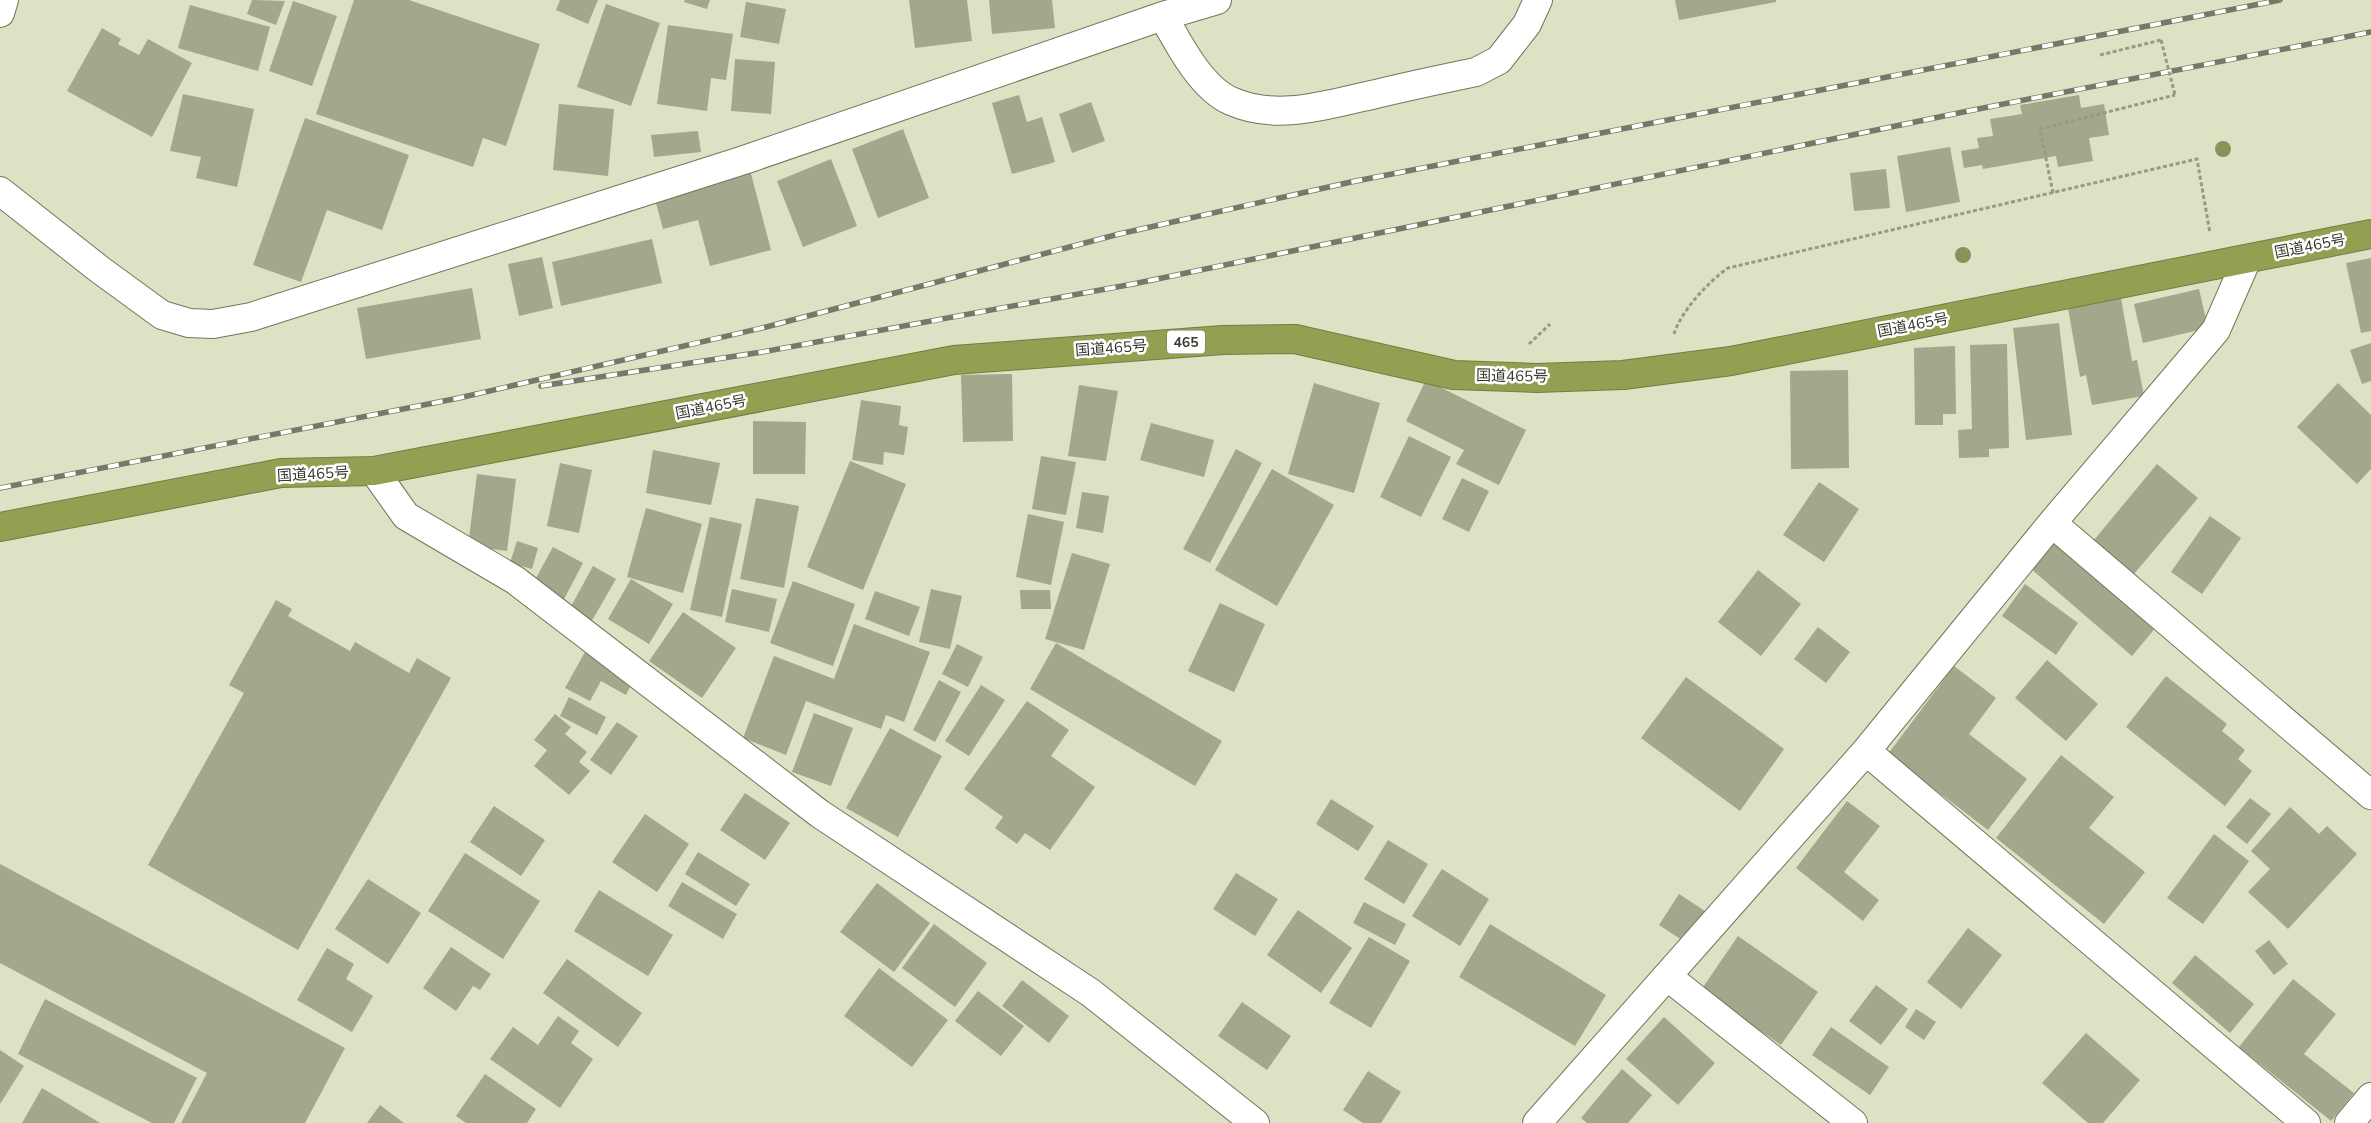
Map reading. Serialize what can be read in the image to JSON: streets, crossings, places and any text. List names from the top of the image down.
{
  "streets": {
    "highway": ["国道465号", "465"]
  }
}
